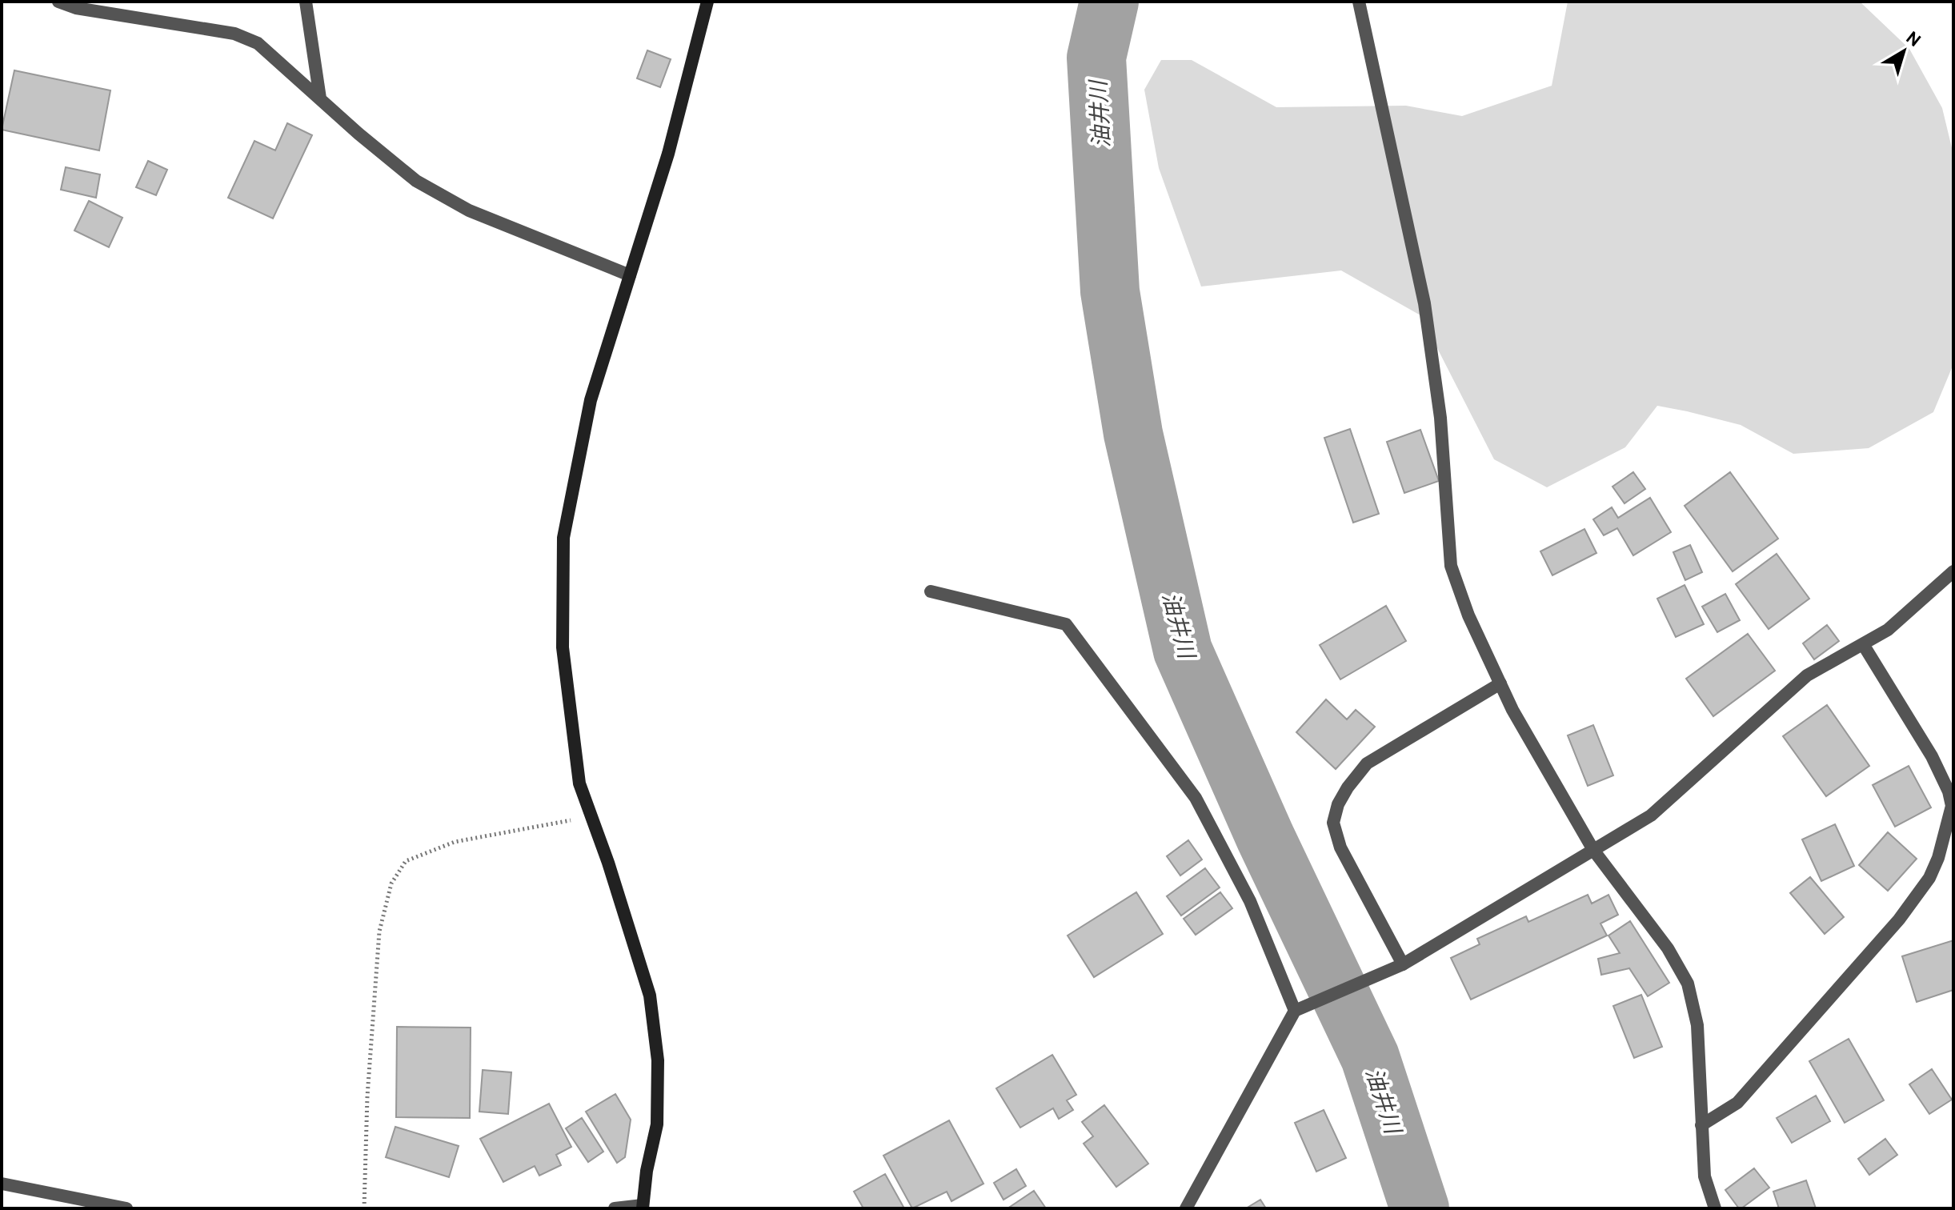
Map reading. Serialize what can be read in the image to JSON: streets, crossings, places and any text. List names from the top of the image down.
{
  "water": ["油井川"],
  "north": "top right"
}
